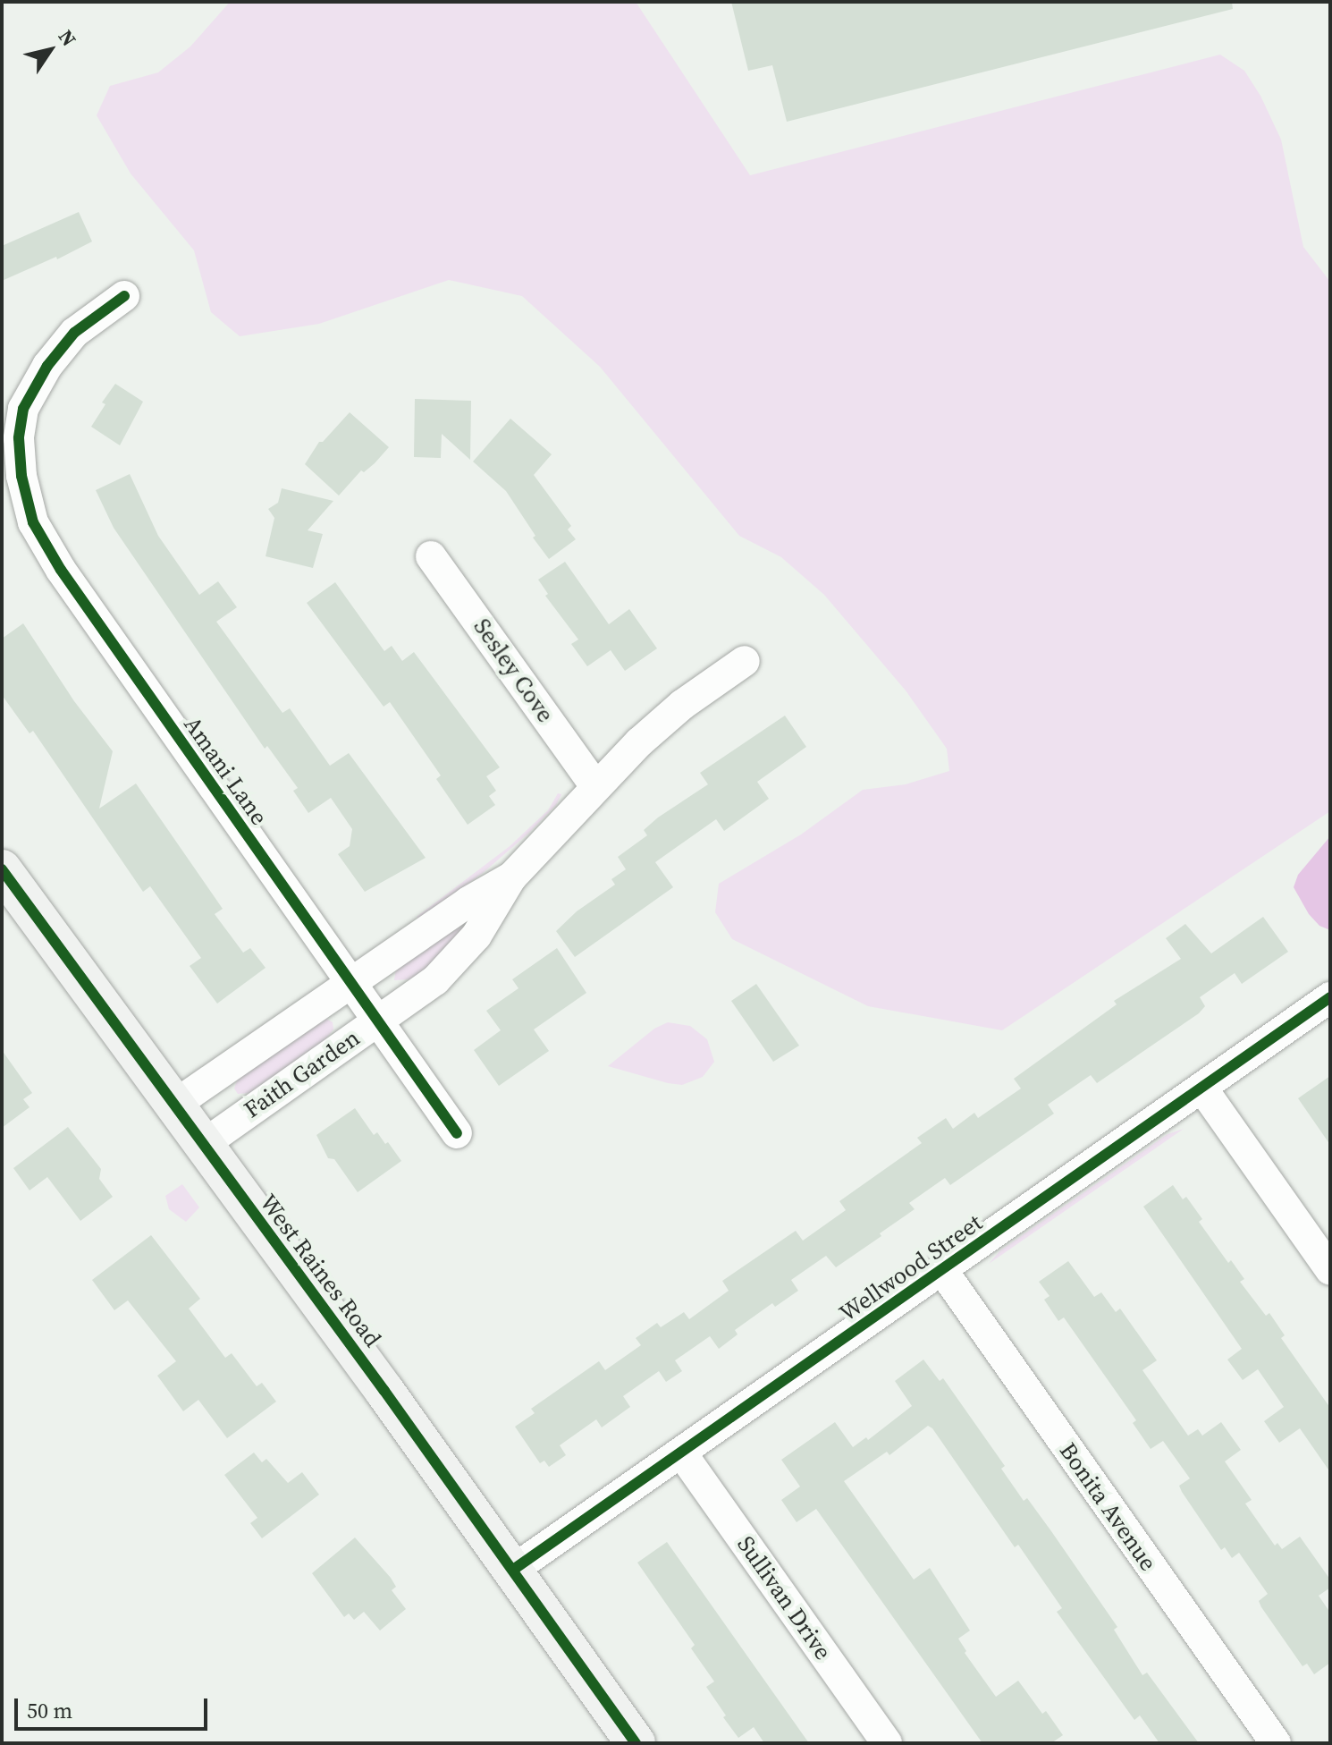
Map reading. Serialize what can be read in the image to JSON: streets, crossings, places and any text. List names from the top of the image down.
{
  "streets": {
    "main road": ["West Raines Road"],
    "street": [
      "Sesley Cove",
      "Amani Lane",
      "Faith Garden",
      "Wellwood Street",
      "Bonita Avenue",
      "Sullivan Drive"
    ]
  },
  "crossings": [
    ["Sesley Cove", "Faith Garden"],
    ["Amani Lane", "Faith Garden"],
    ["Faith Garden", "West Raines Road"],
    ["Wellwood Street", "West Raines Road"],
    ["Wellwood Street", "Bonita Avenue"],
    ["Wellwood Street", "Sullivan Drive"]
  ],
  "scale_bar": "50 m",
  "north": "top right"
}
